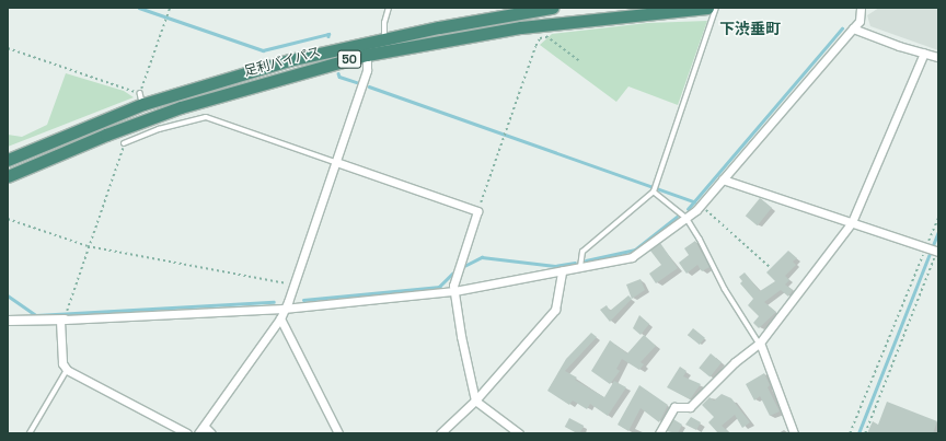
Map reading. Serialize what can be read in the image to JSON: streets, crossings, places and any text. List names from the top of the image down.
{
  "streets": {
    "highway": ["50", "足利バイパス"]
  },
  "districts": ["下渋垂町"]
}
